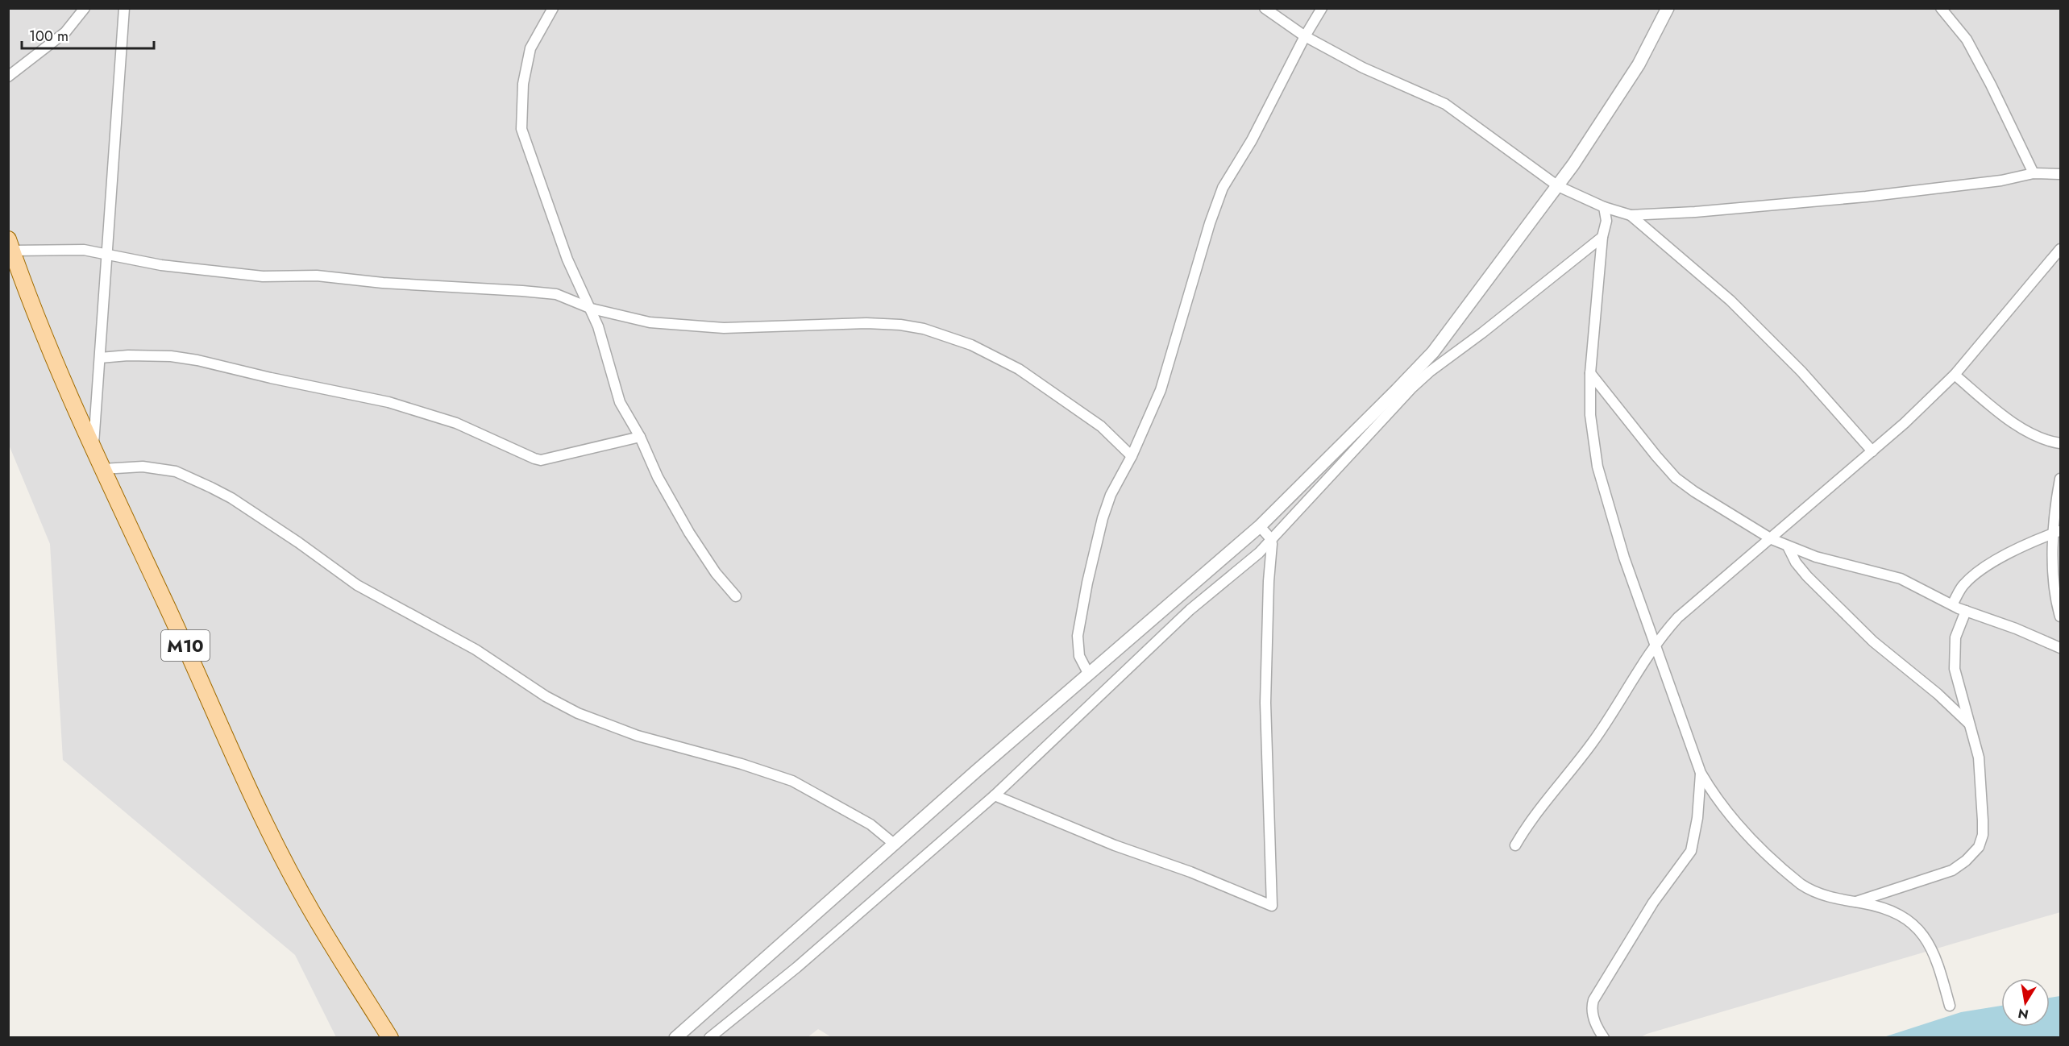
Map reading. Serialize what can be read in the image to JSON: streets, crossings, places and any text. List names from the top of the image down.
{
  "streets": {
    "main road": ["M10"]
  },
  "scale_bar": "100 m",
  "north": "bottom"
}
